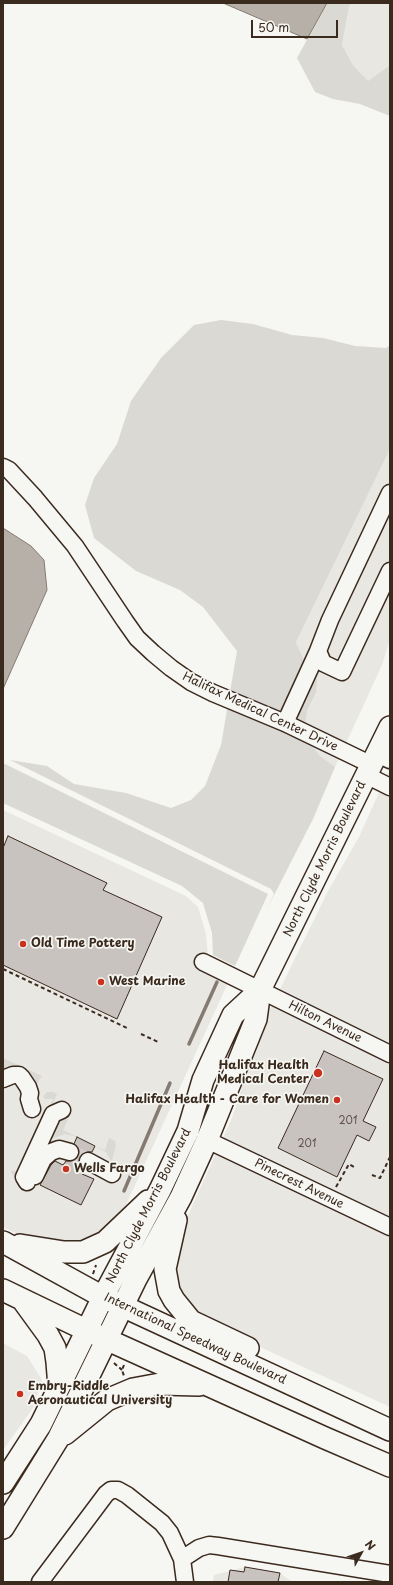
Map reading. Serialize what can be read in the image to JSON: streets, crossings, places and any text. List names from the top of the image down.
{
  "streets": {
    "main road": ["North Clyde Morris Boulevard", "International Speedway Boulevard"],
    "street": ["Halifax Medical Center Drive", "Hilton Avenue", "Pinecrest Avenue"]
  },
  "crossings": [
    ["Halifax Medical Center Drive", "North Clyde Morris Boulevard"],
    ["North Clyde Morris Boulevard", "Hilton Avenue"],
    ["North Clyde Morris Boulevard", "Pinecrest Avenue"],
    ["North Clyde Morris Boulevard", "International Speedway Boulevard"]
  ],
  "places": [
    "Old Time Pottery",
    "West Marine",
    "Halifax Health Medical Center",
    "Halifax Health - Care for Women",
    "Wells Fargo",
    "Embry-Riddle Aeronautical University"
  ],
  "house_numbers": ["201", "201"],
  "scale_bar": "50 m",
  "north": "top right"
}
